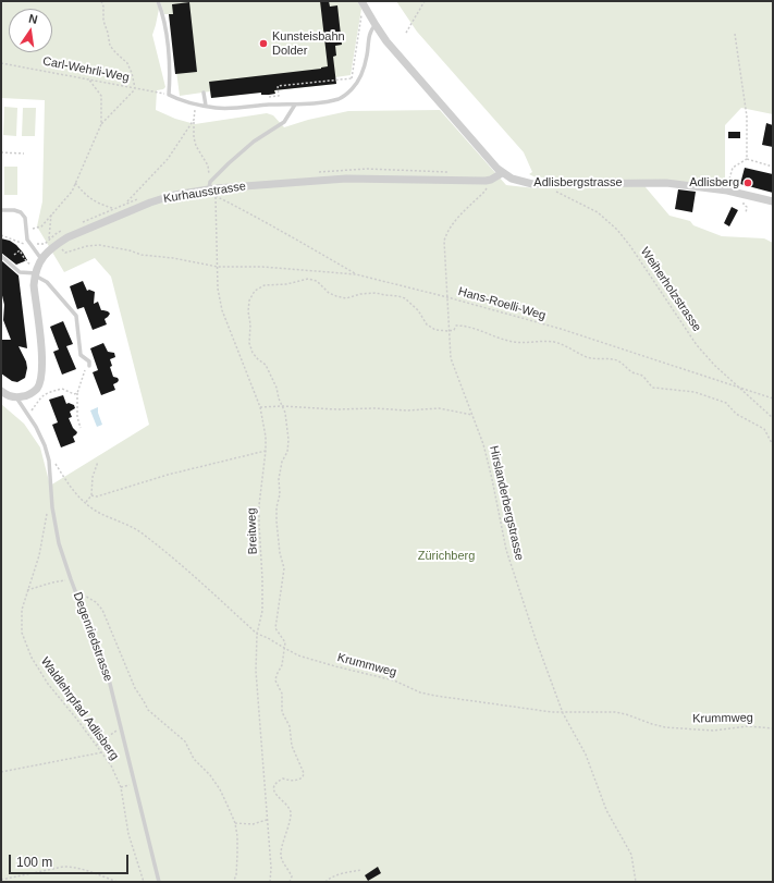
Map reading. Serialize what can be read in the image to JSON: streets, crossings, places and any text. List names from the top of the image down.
{
  "streets": {
    "street": ["Adlisbergstrasse", "Kurhausstrasse"],
    "lane": ["Degenriedstrasse"],
    "path": [
      "Carl-Wehrli-Weg",
      "Weiherholzstrasse",
      "Hans-Roelli-Weg",
      "Hirslanderbergstrasse",
      "Breitweg",
      "Krummweg",
      "Waldlehrpfad Adlisberg"
    ]
  },
  "crossings": [
    ["Adlisbergstrasse", "Kurhausstrasse"],
    ["Adlisbergstrasse", "Weiherholzstrasse"],
    ["Kurhausstrasse", "Hans-Roelli-Weg"],
    ["Kurhausstrasse", "Hirslanderbergstrasse"],
    ["Kurhausstrasse", "Degenriedstrasse"],
    ["Weiherholzstrasse", "Hans-Roelli-Weg"],
    ["Hans-Roelli-Weg", "Hirslanderbergstrasse"],
    ["Hans-Roelli-Weg", "Breitweg"],
    ["Hirslanderbergstrasse", "Krummweg"],
    ["Breitweg", "Krummweg"],
    ["Degenriedstrasse", "Krummweg"],
    ["Degenriedstrasse", "Waldlehrpfad Adlisberg"]
  ],
  "parks": ["Zürichberg"],
  "places": ["Kunsteisbahn Dolder", "Adlisberg"],
  "scale_bar": "100 m",
  "north": "top"
}
